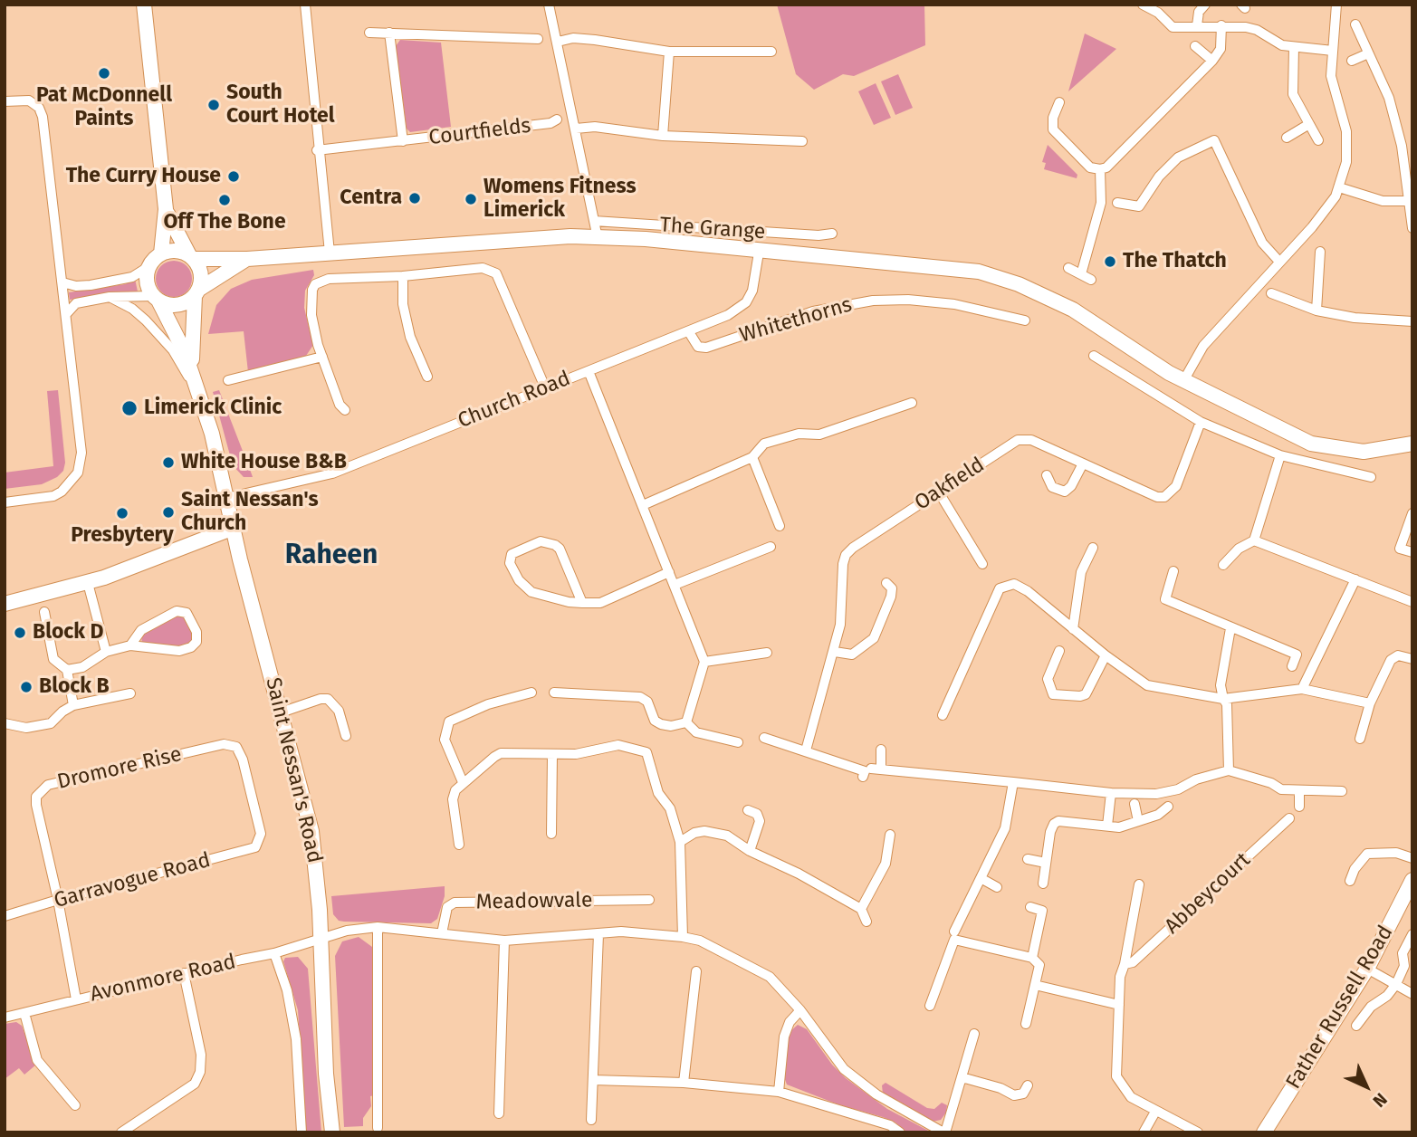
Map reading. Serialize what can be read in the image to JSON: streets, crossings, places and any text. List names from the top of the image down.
{
  "streets": {
    "main road": ["Saint Nessan's Road", "Father Russell Road"],
    "street": [
      "Courtfields",
      "The Grange",
      "Whitethorns",
      "Church Road",
      "Oakfield",
      "Dromore Rise",
      "Garravogue Road",
      "Abbeycourt",
      "Meadowvale",
      "Avonmore Road"
    ]
  },
  "crossings": [
    ["Whitethorns", "Church Road"],
    ["Church Road", "Saint Nessan's Road"],
    ["Dromore Rise", "Garravogue Road"],
    ["Dromore Rise", "Avonmore Road"],
    ["Saint Nessan's Road", "Meadowvale"],
    ["Saint Nessan's Road", "Avonmore Road"],
    ["Meadowvale", "Avonmore Road"]
  ],
  "districts": ["Raheen"],
  "places": [
    "Pat McDonnell Paints",
    "South Court Hotel",
    "The Curry House",
    "Centra",
    "Womens Fitness Limerick",
    "Off The Bone",
    "The Thatch",
    "Limerick Clinic",
    "White House B&B",
    "Saint Nessan's Church",
    "Presbytery",
    "Block D",
    "Block B"
  ],
  "north": "bottom right"
}
